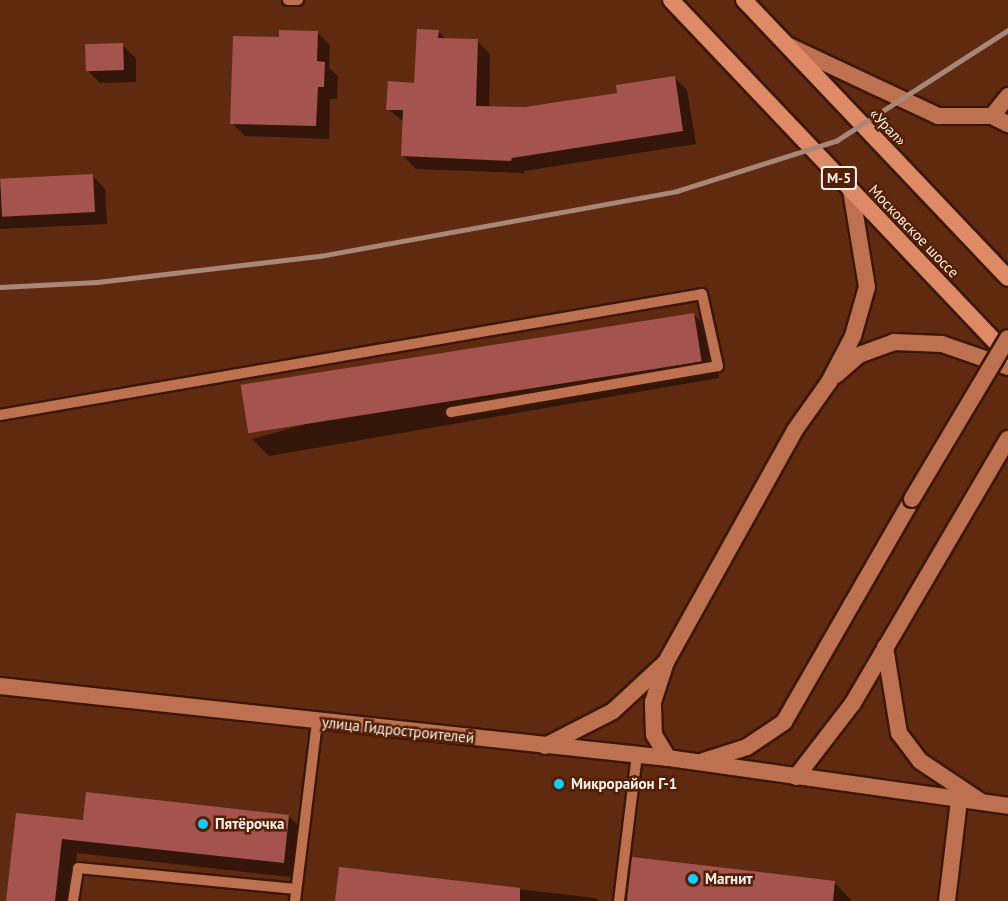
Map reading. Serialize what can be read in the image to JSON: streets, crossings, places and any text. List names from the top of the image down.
{
  "streets": {
    "highway": ["«Урал»", "М-5", "Московское шоссе"],
    "street": ["улица Гидростроителей"]
  },
  "places": ["Микрорайон Г-1", "Пятёрочка", "Магнит"]
}
